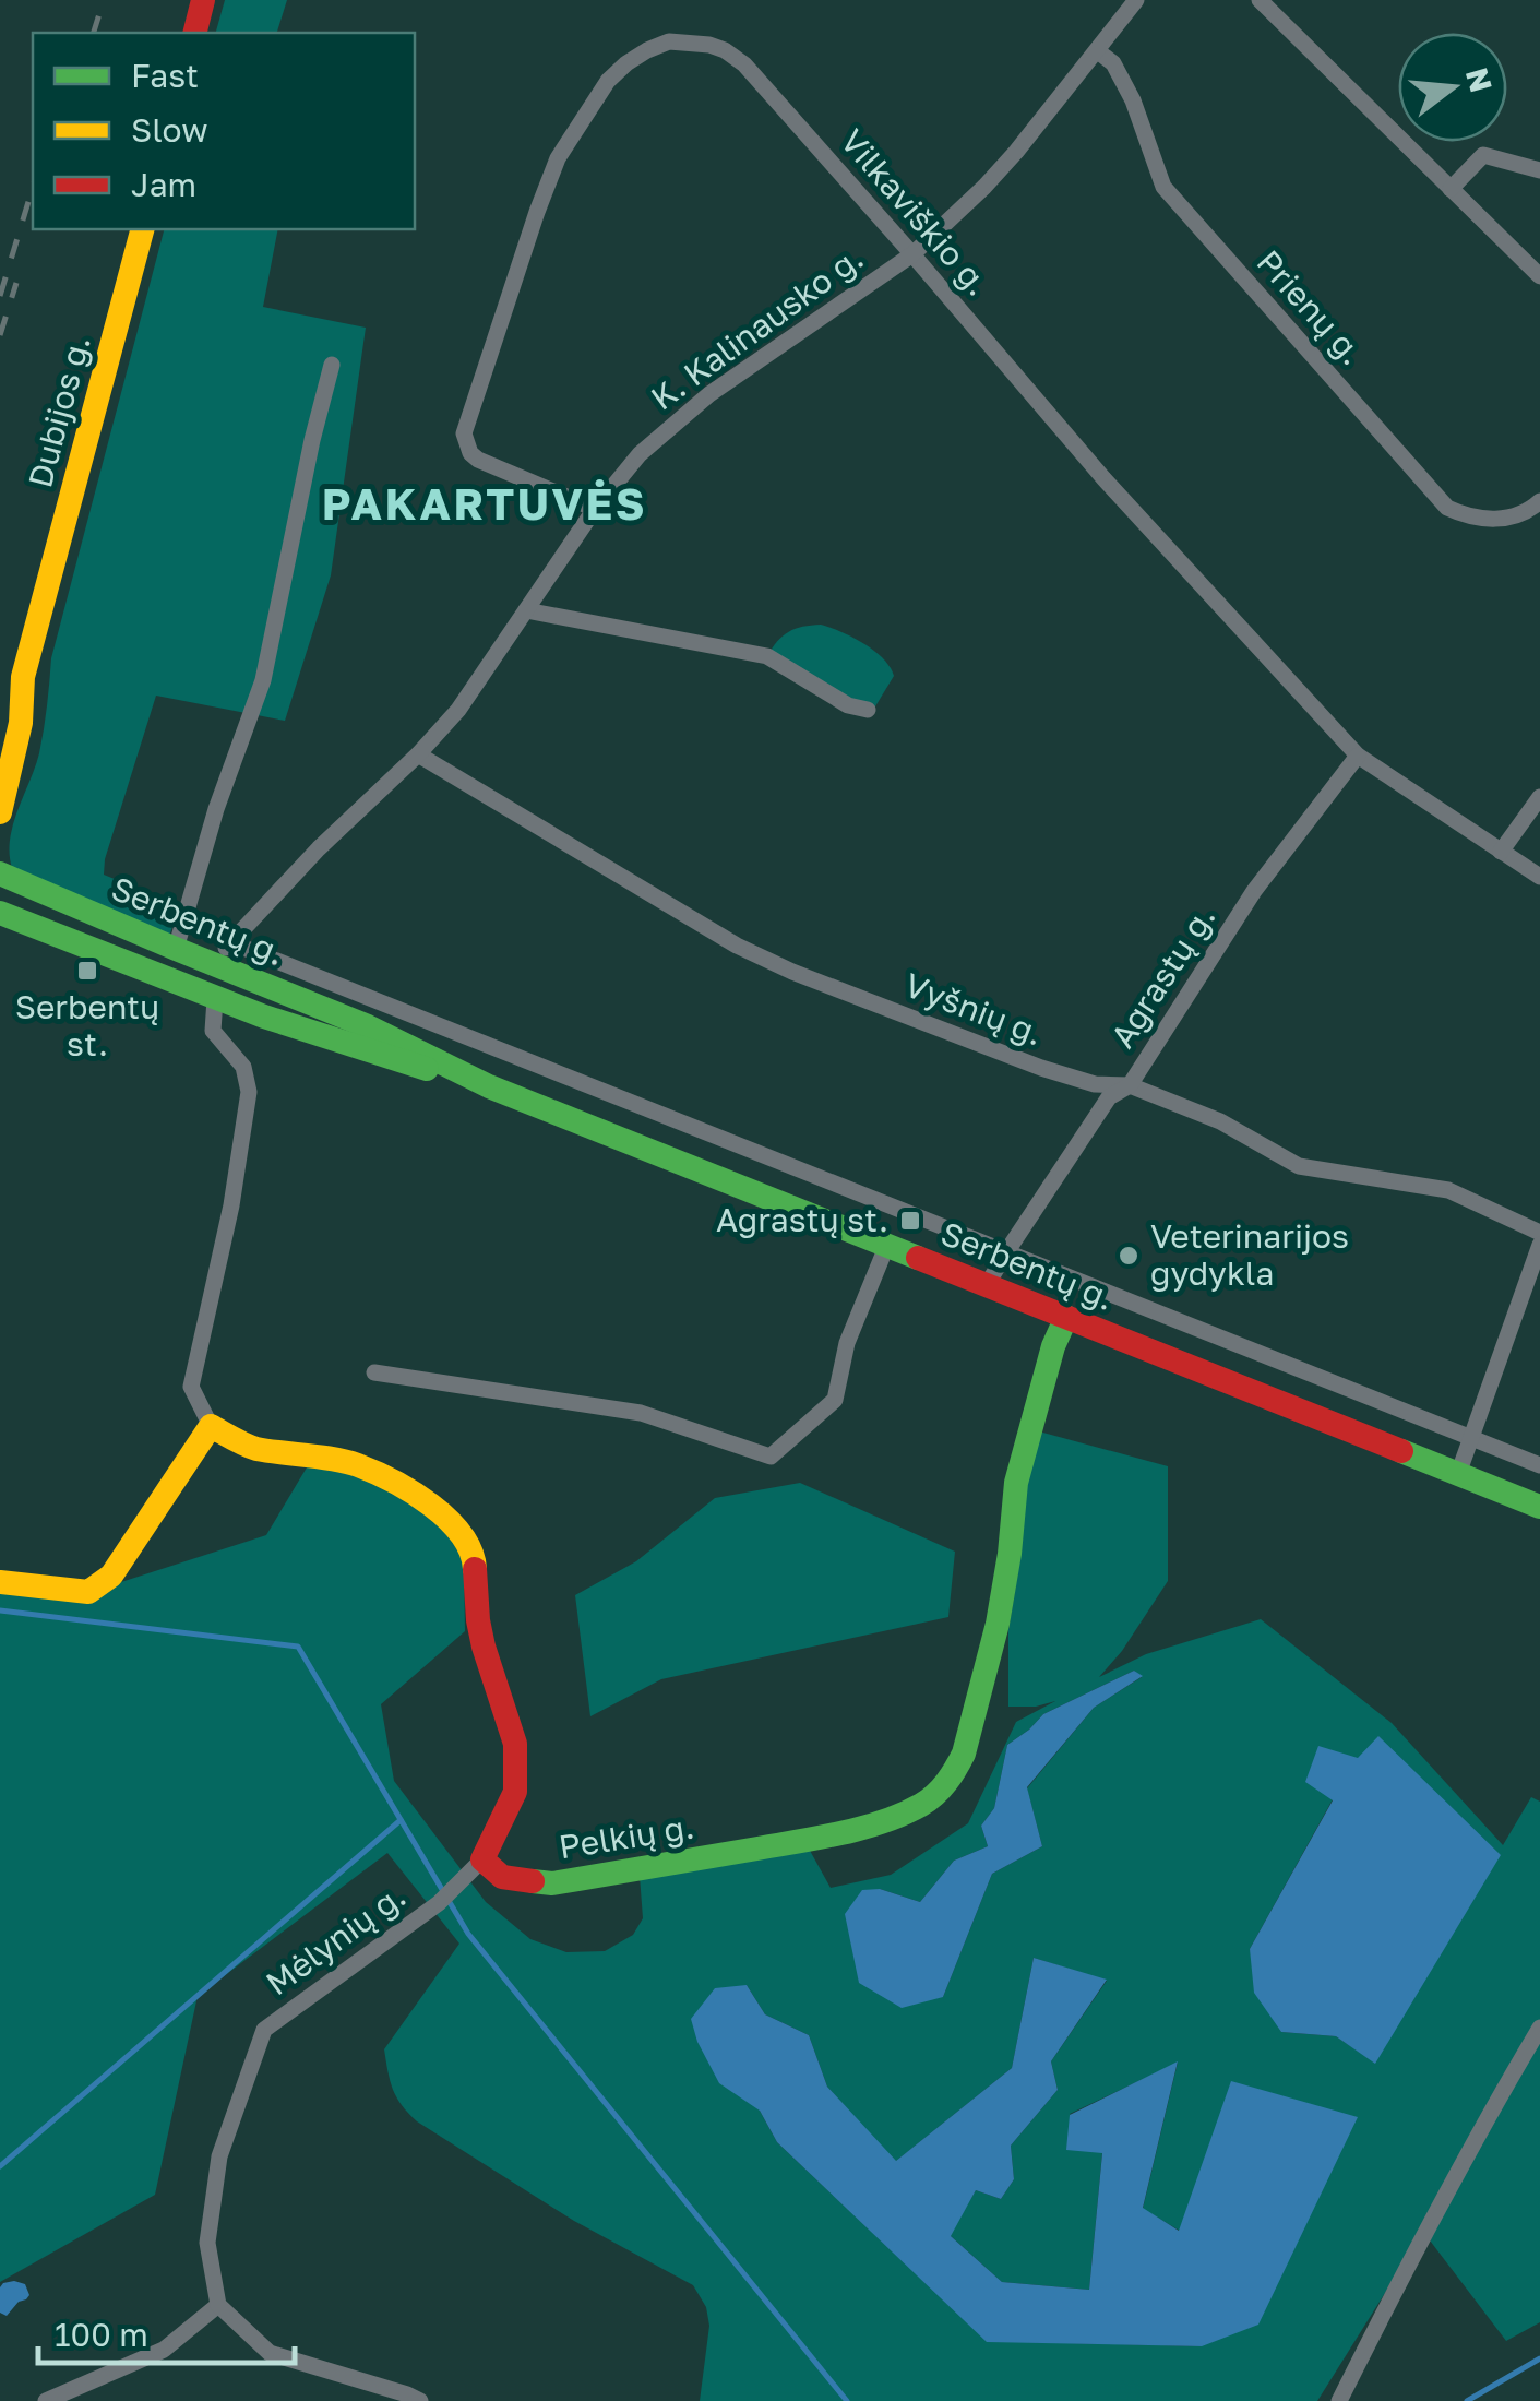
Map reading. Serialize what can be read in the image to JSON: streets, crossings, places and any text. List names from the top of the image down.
{
  "streets": {
    "main road": ["Dubijos g.", "Serbentų g.", "Pelkių g."],
    "street": [
      "Vilkaviškio g.",
      "Prienų g.",
      "K. Kalinausko g.",
      "Agrastų g.",
      "Vyšnių g.",
      "Mėlynių g."
    ]
  },
  "crossings": [
    ["Vilkaviškio g.", "K. Kalinausko g."],
    ["Vilkaviškio g.", "Agrastų g."],
    ["Prienų g.", "K. Kalinausko g."],
    ["K. Kalinausko g.", "Serbentų g."],
    ["K. Kalinausko g.", "Vyšnių g."],
    ["Serbentų g.", "Agrastų g."],
    ["Serbentų g.", "Pelkių g."],
    ["Agrastų g.", "Vyšnių g."],
    ["Pelkių g.", "Mėlynių g."]
  ],
  "districts": ["PAKARTUVĖS"],
  "places": {
    "transit": ["Serbentų st.", "Agrastų st."],
    "other": ["Veterinarijos gydykla"]
  },
  "legend": ["Fast", "Slow", "Jam"],
  "scale_bar": "100 m",
  "north": "right"
}
